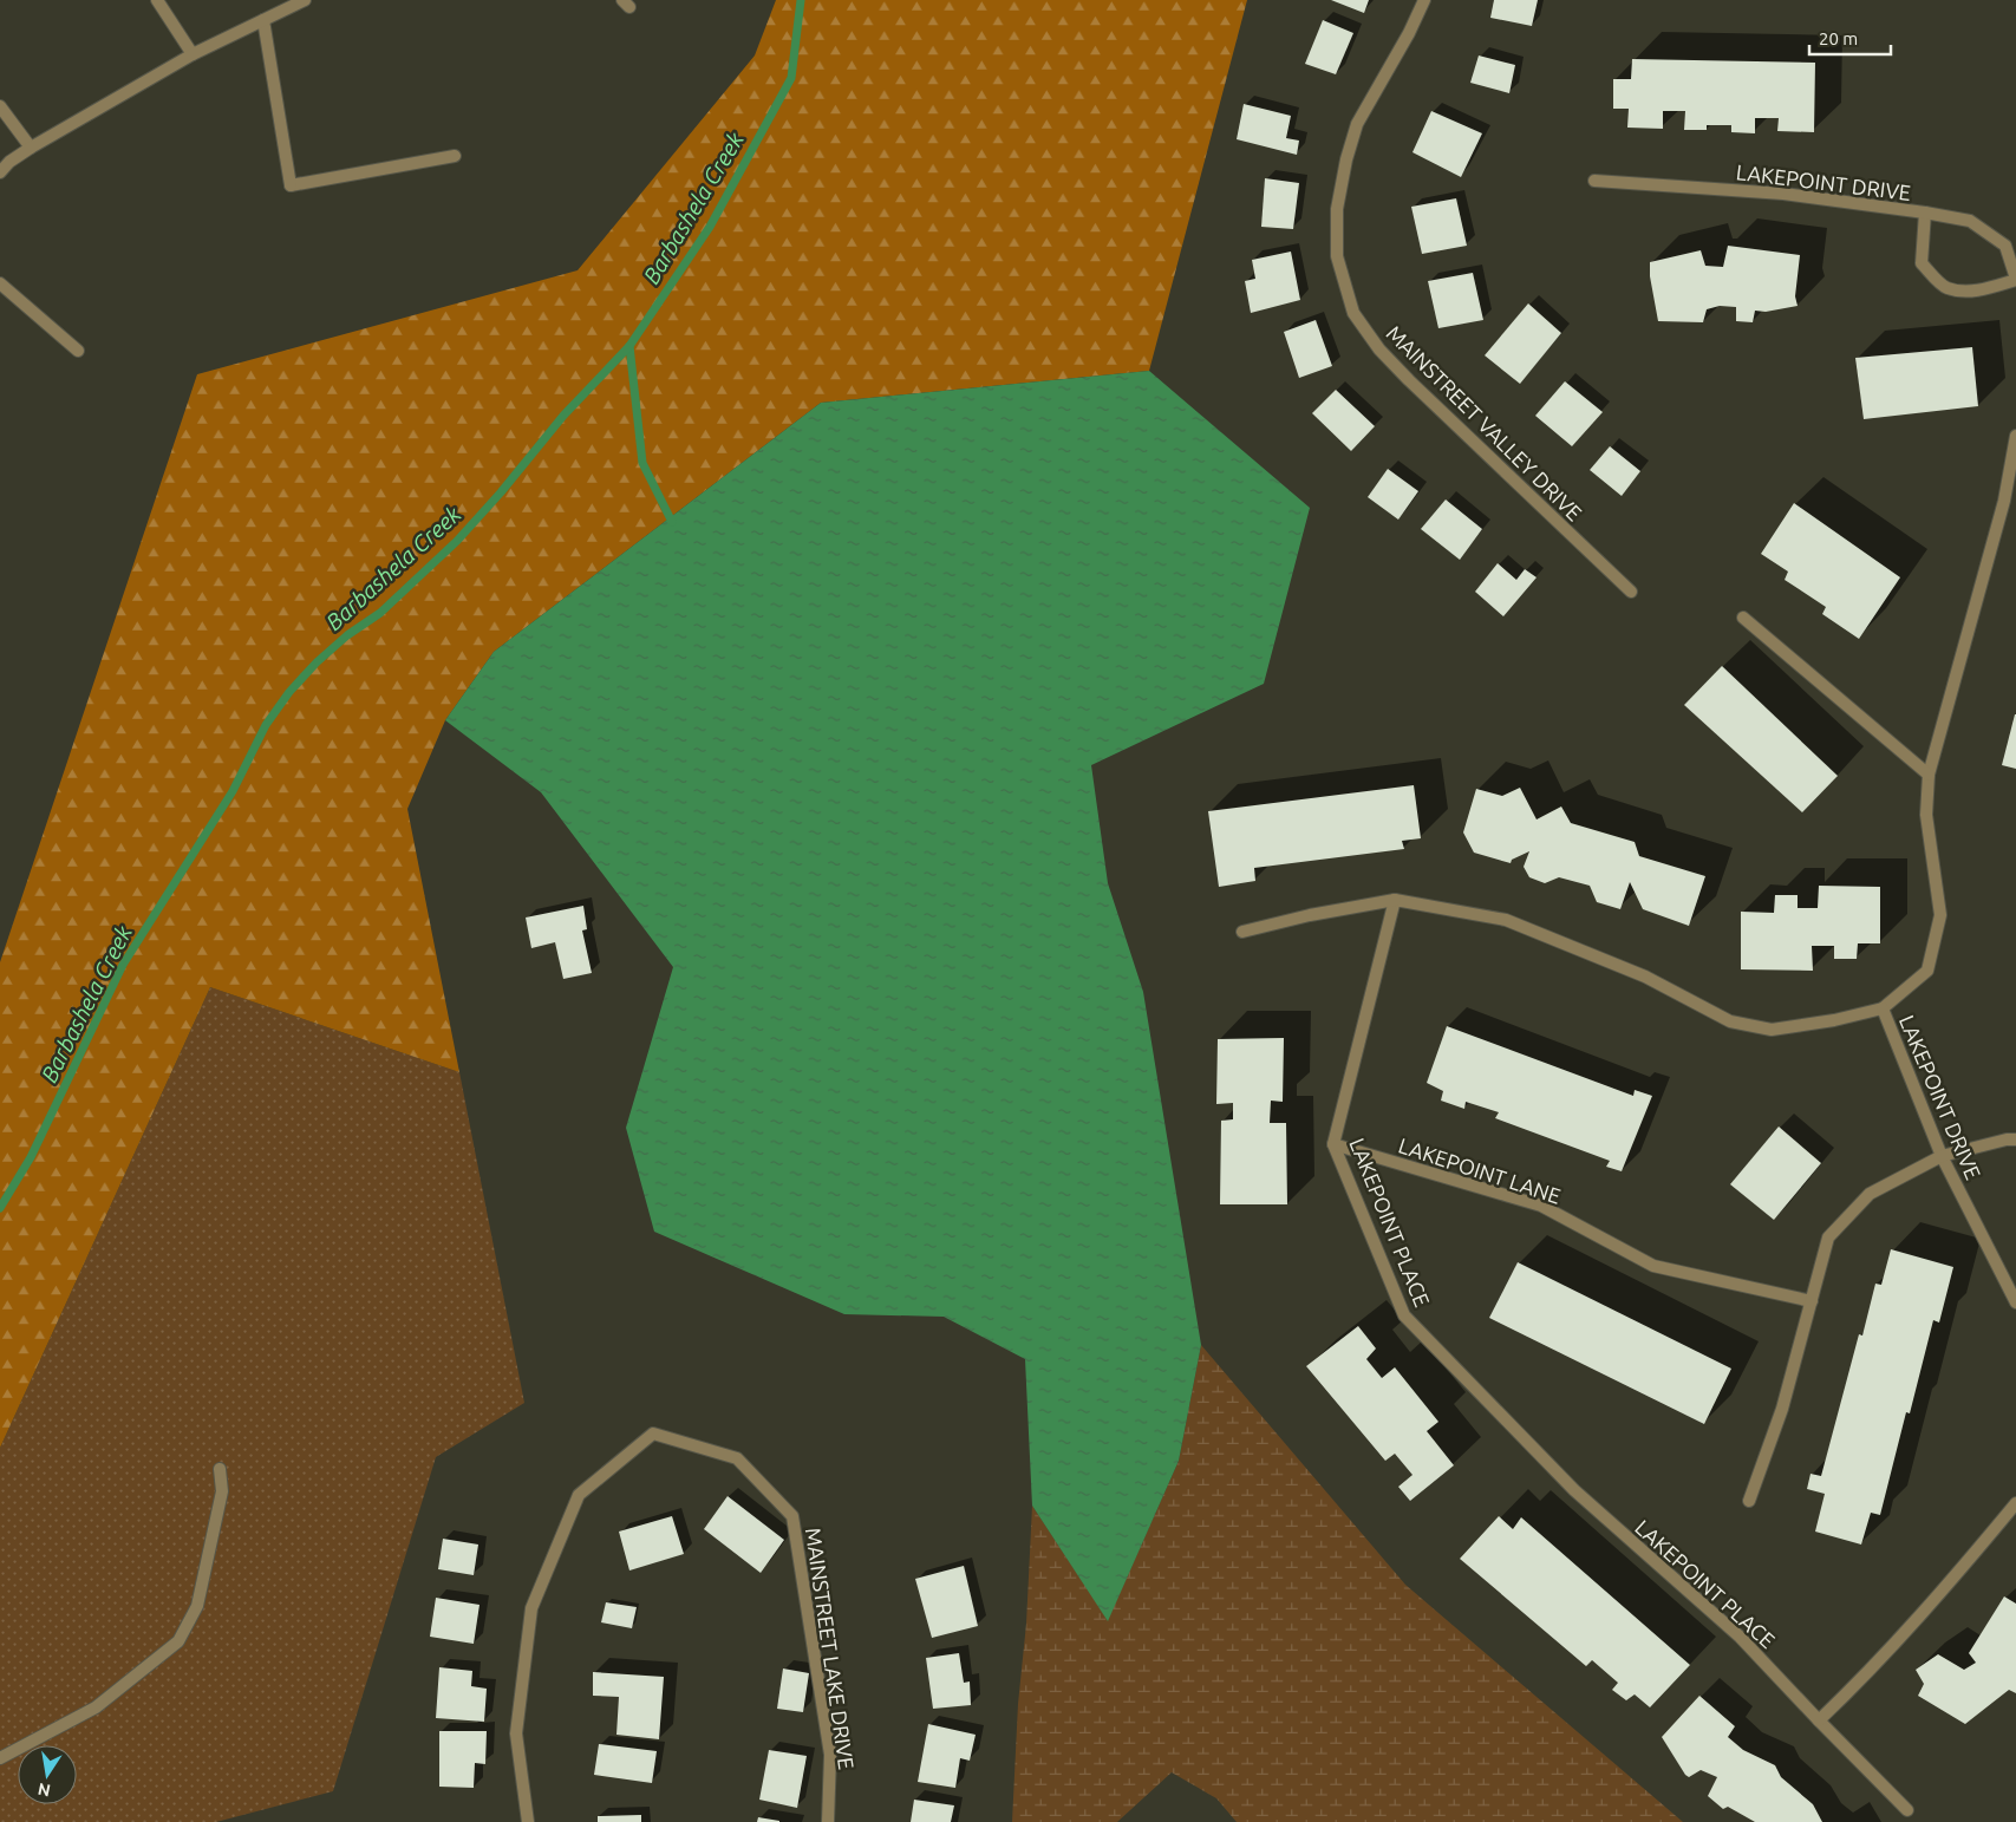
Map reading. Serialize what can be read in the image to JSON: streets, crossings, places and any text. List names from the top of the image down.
{
  "streets": {
    "street": [
      "LAKEPOINT DRIVE",
      "MAINSTREET VALLEY DRIVE",
      "LAKEPOINT LANE",
      "LAKEPOINT PLACE",
      "MAINSTREET LAKE DRIVE"
    ]
  },
  "crossings": [
    ["LAKEPOINT LANE", "LAKEPOINT PLACE"]
  ],
  "water": ["Barbashela Creek"],
  "scale_bar": "20 m",
  "north": "bottom"
}
